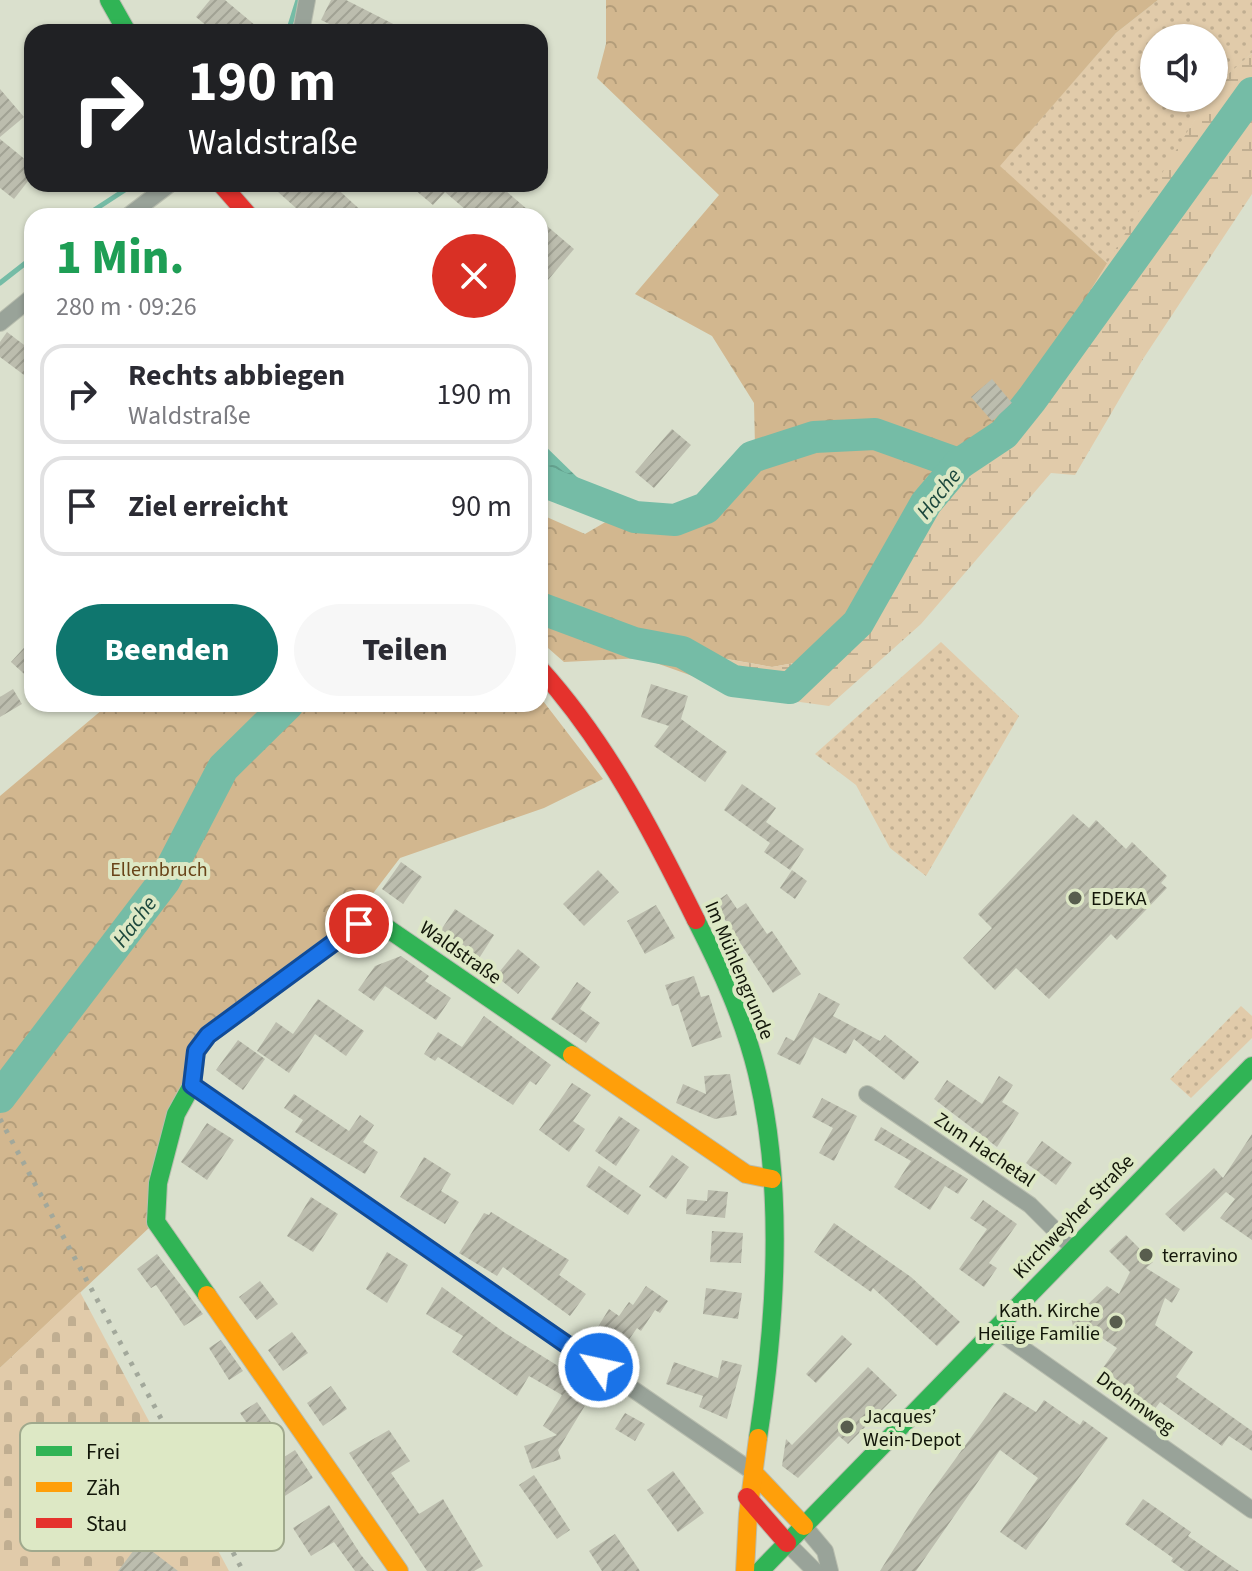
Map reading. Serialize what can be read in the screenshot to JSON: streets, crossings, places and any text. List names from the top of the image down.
{
  "streets": {
    "main road": ["Waldstraße", "Im Mühlengrunde", "Kirchweyher Straße"],
    "street": ["Zum Hachetal", "Drohmweg"]
  },
  "crossings": [
    ["Waldstraße", "Im Mühlengrunde"],
    ["Zum Hachetal", "Kirchweyher Straße"],
    ["Kirchweyher Straße", "Drohmweg"]
  ],
  "water": ["Hache"],
  "parks": ["Ellernbruch"],
  "places": [
    "EDEKA",
    "terravino",
    "Kath. Kirche Heilige Familie",
    "Jacques’ Wein-Depot"
  ],
  "legend": ["Frei", "Zäh", "Stau"],
  "page": {
    "turn": ["190 m", "Waldstraße"],
    "heading": ["1 Min.", "280 m · 09:26"],
    "list": [
      {
        "name": "Rechts abbiegen",
        "note": "Waldstraße",
        "value": "190 m"
      },
      {
        "name": "Ziel erreicht",
        "value": "90 m"
      }
    ],
    "buttons": ["Beenden", "Teilen"]
  }
}
